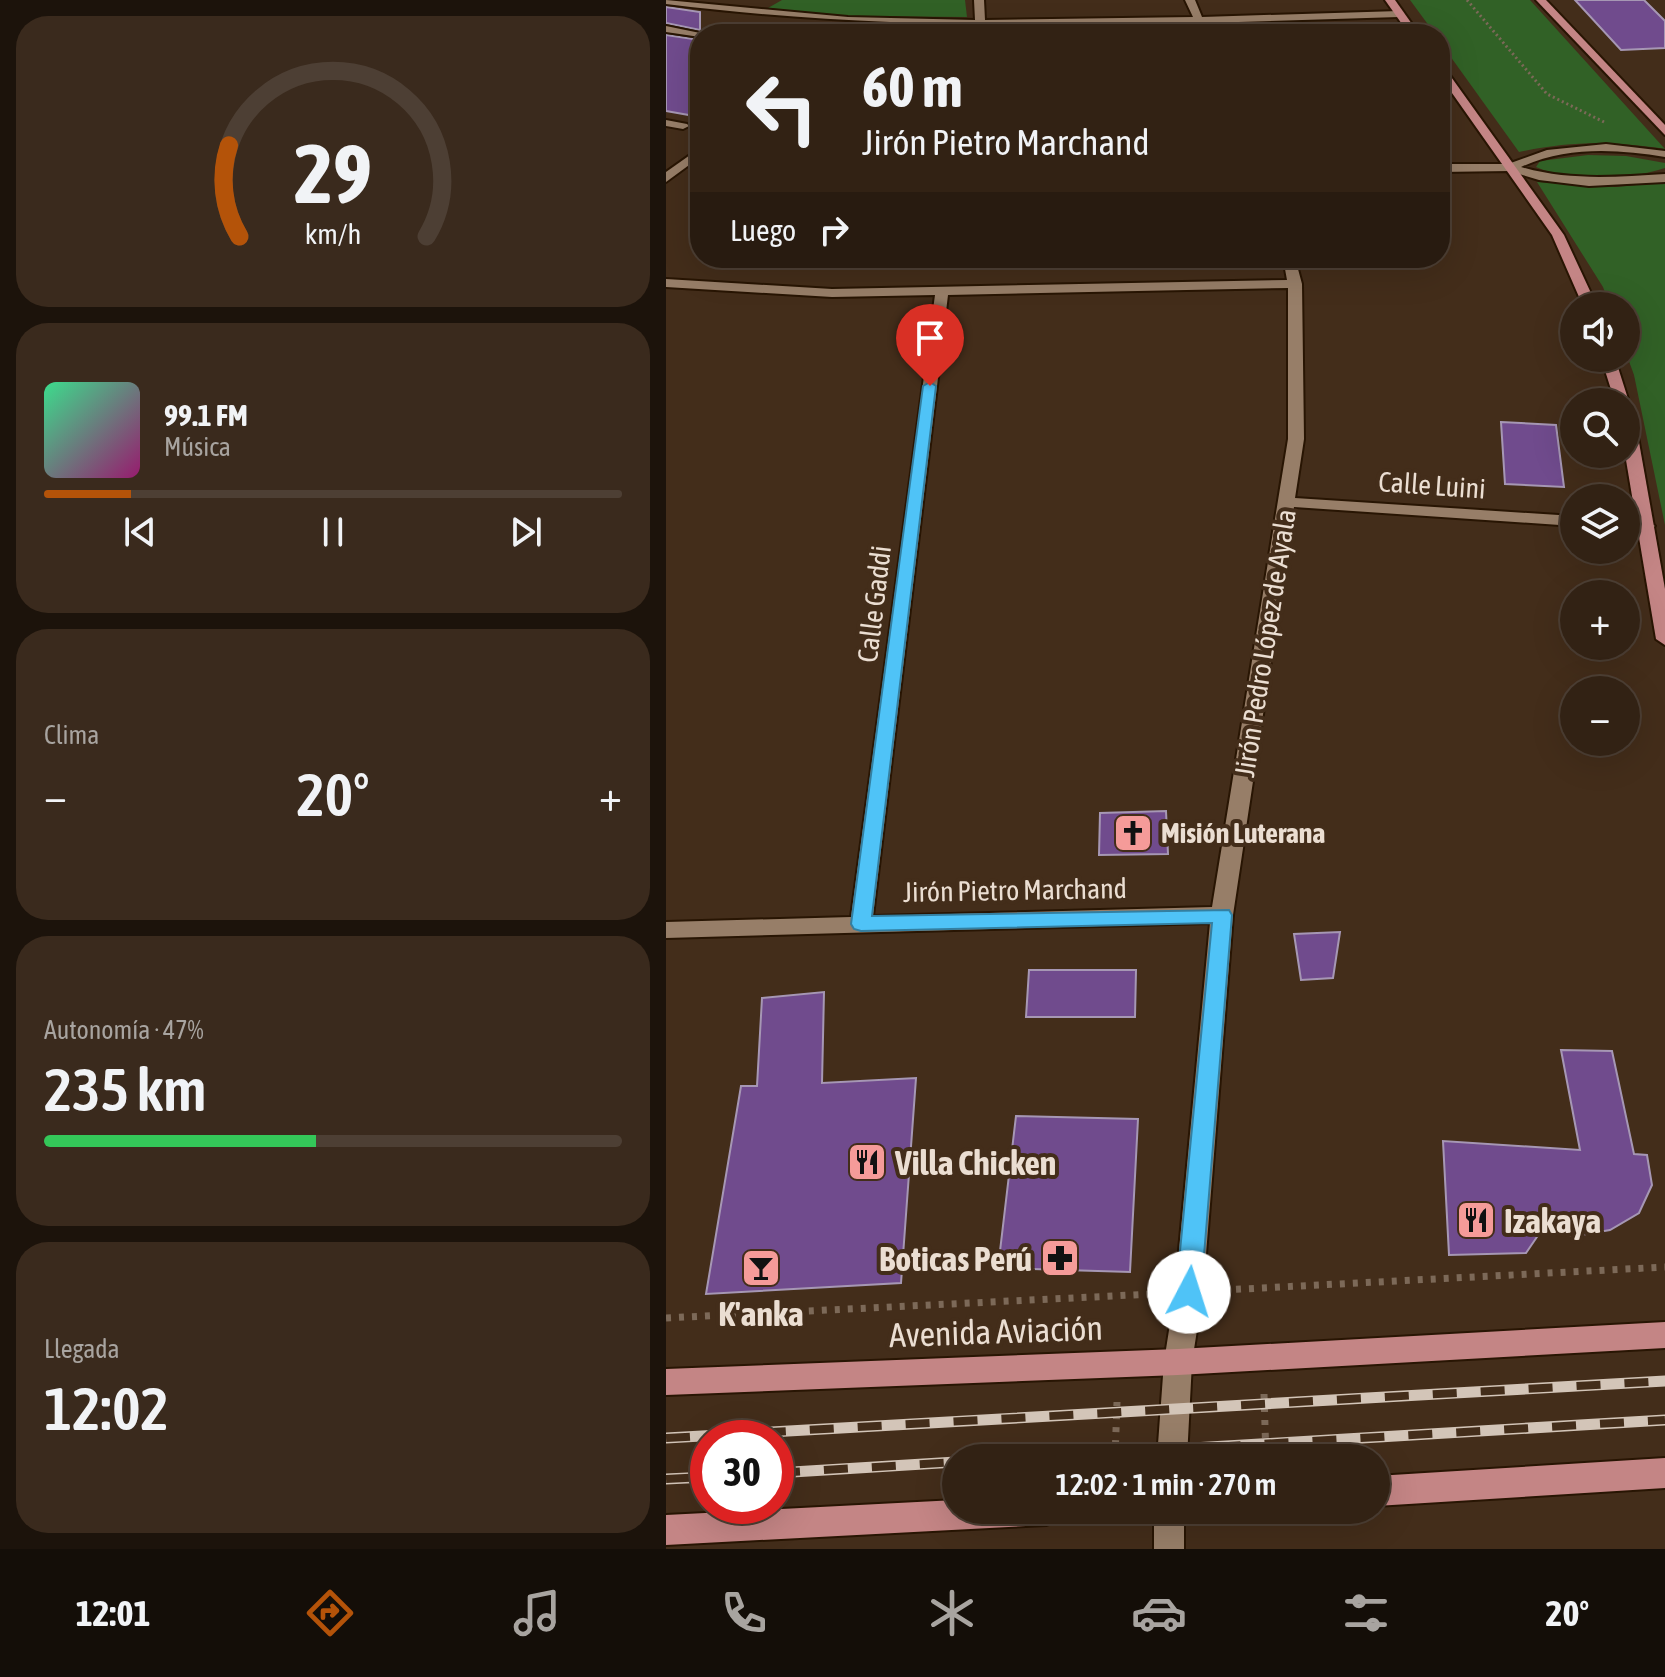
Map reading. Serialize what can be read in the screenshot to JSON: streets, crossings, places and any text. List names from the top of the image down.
{
  "streets": {
    "main road": ["Avenida Aviación"],
    "street": [
      "Calle Luini",
      "Calle Gaddi",
      "Jirón Pedro López de Ayala",
      "Jirón Pietro Marchand"
    ]
  },
  "crossings": [
    ["Calle Luini", "Jirón Pedro López de Ayala"],
    ["Calle Gaddi", "Jirón Pietro Marchand"],
    ["Jirón Pedro López de Ayala", "Jirón Pietro Marchand"],
    ["Jirón Pedro López de Ayala", "Avenida Aviación"]
  ],
  "places": {
    "church": ["Misión Luterana"],
    "restaurant": ["Villa Chicken", "Izakaya"],
    "pharmacy": ["Boticas Perú"],
    "bar": ["K'anka"]
  },
  "page": {
    "turn": ["60 m", "Jirón Pietro Marchand"],
    "then": "Luego",
    "map_buttons": ["+", "−"],
    "song": ["99.1 FM", "Música"],
    "tile": [
      "Clima",
      ["Autonomía · 47%", "235 km"],
      ["Llegada", "12:02"]
    ],
    "heat": ["−", "20°", "+"],
    "limit": "30",
    "trip": "12:02 · 1 min · 270 m",
    "tabs": ["12:01", "20°"],
    "gauge": ["29", "km/h"]
  }
}
